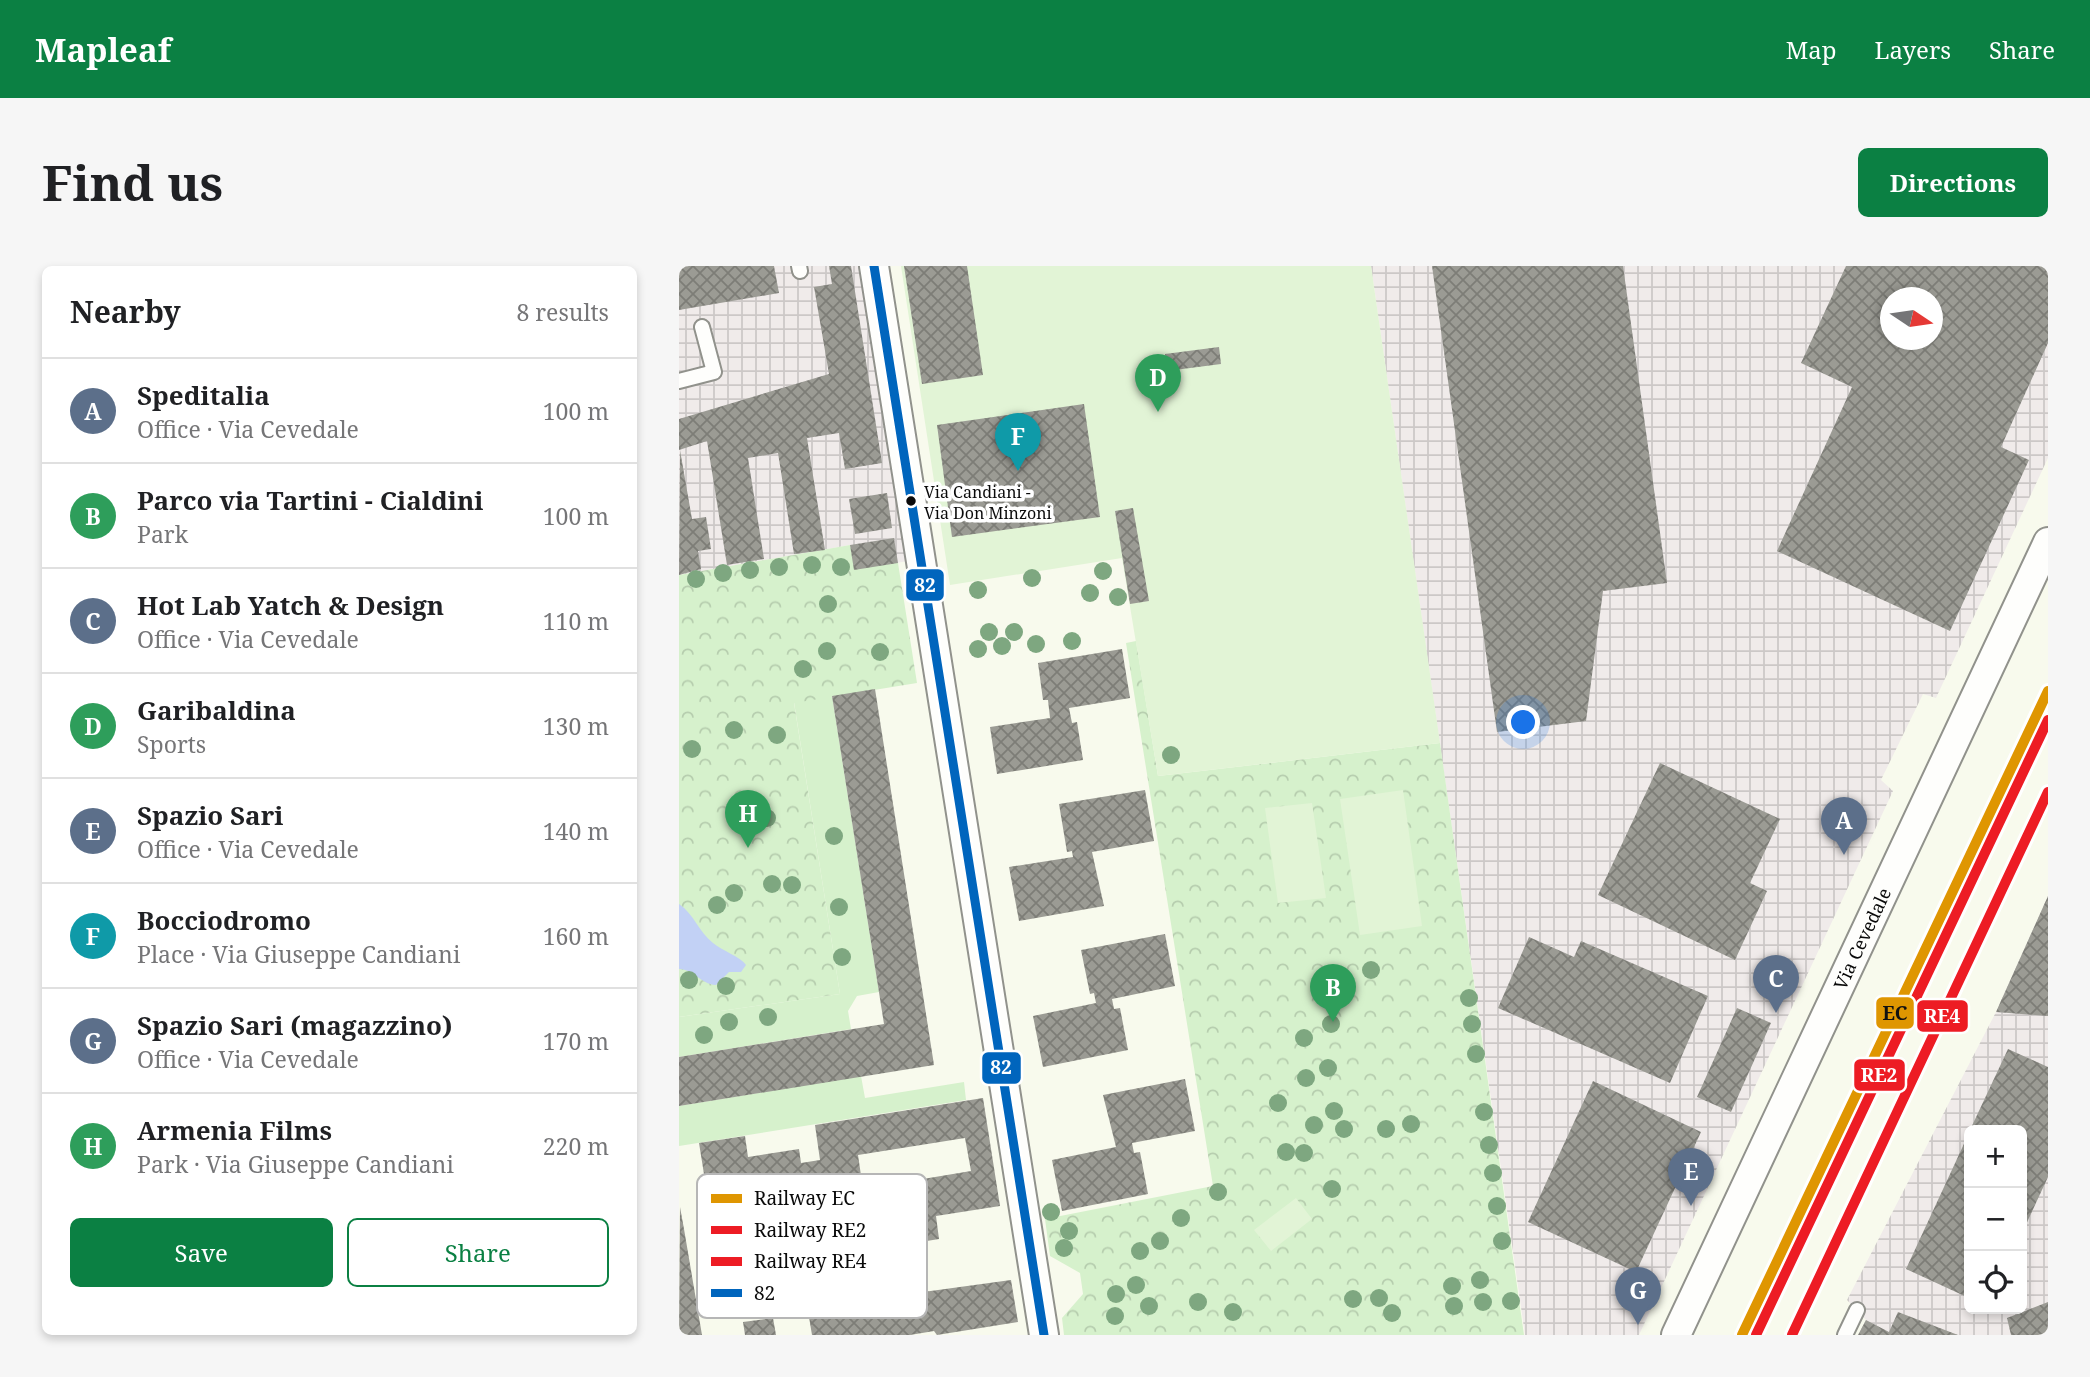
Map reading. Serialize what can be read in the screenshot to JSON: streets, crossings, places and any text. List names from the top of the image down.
{
  "streets": {
    "street": ["Via Cevedale"]
  },
  "places": ["Via Candiani - Via Don Minzoni"],
  "lines": [
    "transit line 82",
    "rail line EC",
    "rail line RE2",
    "rail line RE4"
  ],
  "legend": [
    "Railway EC",
    "Railway RE2",
    "Railway RE4",
    "82"
  ],
  "north": "right",
  "page": {
    "header": "Mapleaf",
    "nav": ["Map", "Layers", "Share"],
    "buttons": [
      "Directions",
      ["Save", "Share"]
    ],
    "title": "Find us",
    "heading": ["Nearby", "8 results"],
    "pins": [
      "D",
      "F",
      "H",
      "A",
      "C",
      "B",
      "E",
      "G"
    ],
    "list": [
      {
        "mark": "A",
        "name": "Speditalia",
        "note": "Office · Via Cevedale",
        "value": "100 m"
      },
      {
        "mark": "B",
        "name": "Parco via Tartini - Cialdini",
        "note": "Park",
        "value": "100 m"
      },
      {
        "mark": "C",
        "name": "Hot Lab Yatch & Design",
        "note": "Office · Via Cevedale",
        "value": "110 m"
      },
      {
        "mark": "D",
        "name": "Garibaldina",
        "note": "Sports",
        "value": "130 m"
      },
      {
        "mark": "E",
        "name": "Spazio Sari",
        "note": "Office · Via Cevedale",
        "value": "140 m"
      },
      {
        "mark": "F",
        "name": "Bocciodromo",
        "note": "Place · Via Giuseppe Candiani",
        "value": "160 m"
      },
      {
        "mark": "G",
        "name": "Spazio Sari (magazzino)",
        "note": "Office · Via Cevedale",
        "value": "170 m"
      },
      {
        "mark": "H",
        "name": "Armenia Films",
        "note": "Park · Via Giuseppe Candiani",
        "value": "220 m"
      }
    ],
    "map_buttons": ["+", "−"]
  }
}
